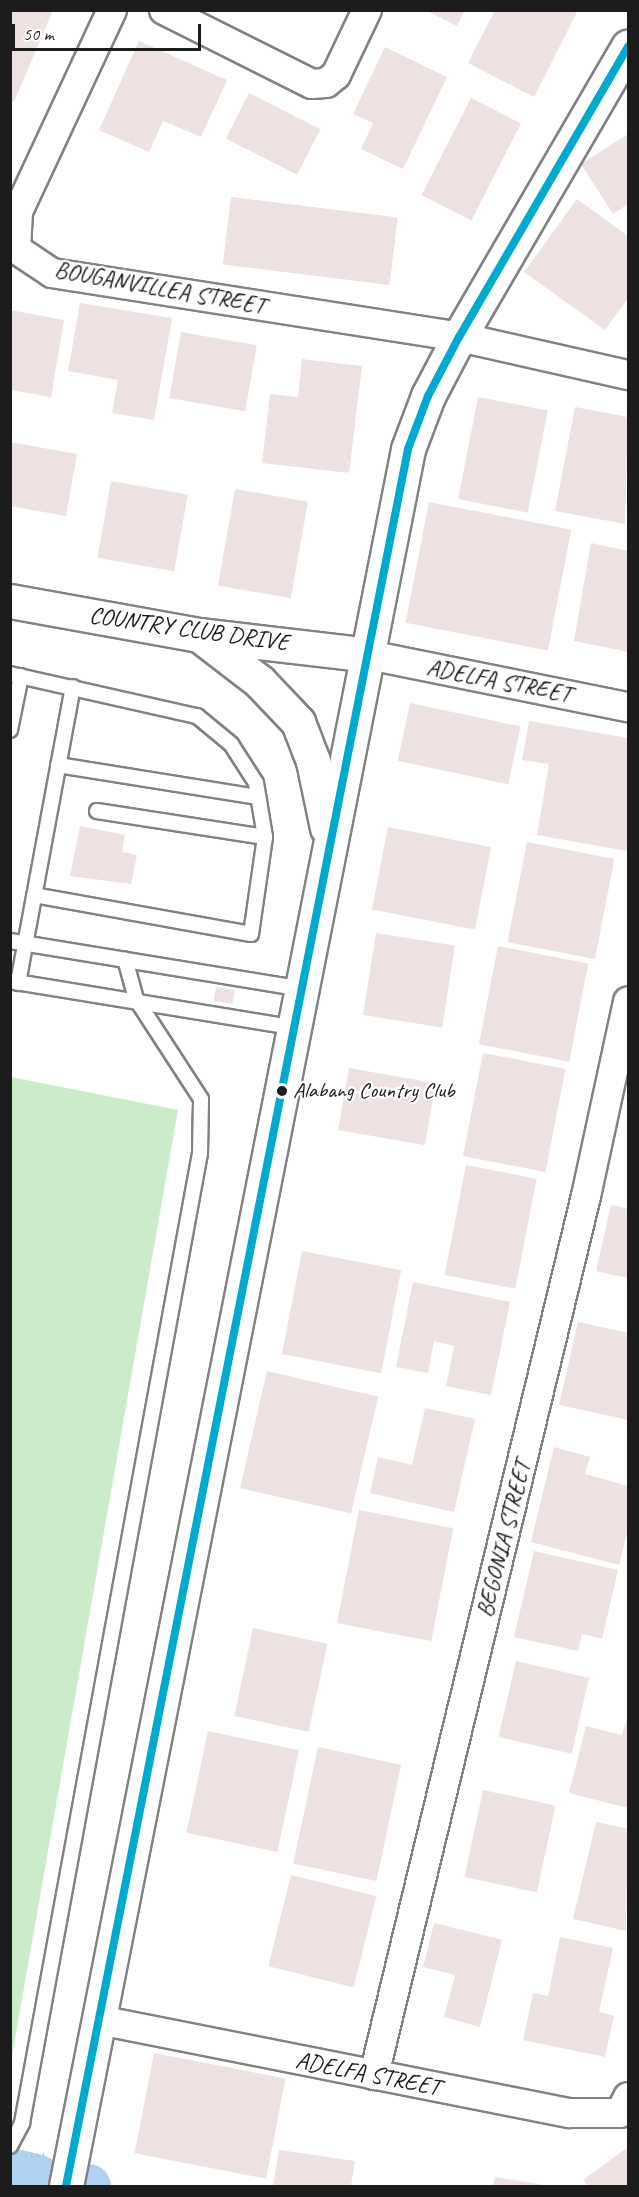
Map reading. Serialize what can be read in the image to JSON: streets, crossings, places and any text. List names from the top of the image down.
{
  "streets": {
    "street": [
      "BOUGANVILLEA STREET",
      "COUNTRY CLUB DRIVE",
      "ADELFA STREET",
      "BEGONIA STREET"
    ]
  },
  "crossings": [
    ["COUNTRY CLUB DRIVE", "ADELFA STREET"],
    ["ADELFA STREET", "BEGONIA STREET"]
  ],
  "places": ["Alabang Country Club"],
  "scale_bar": "50 m"
}
